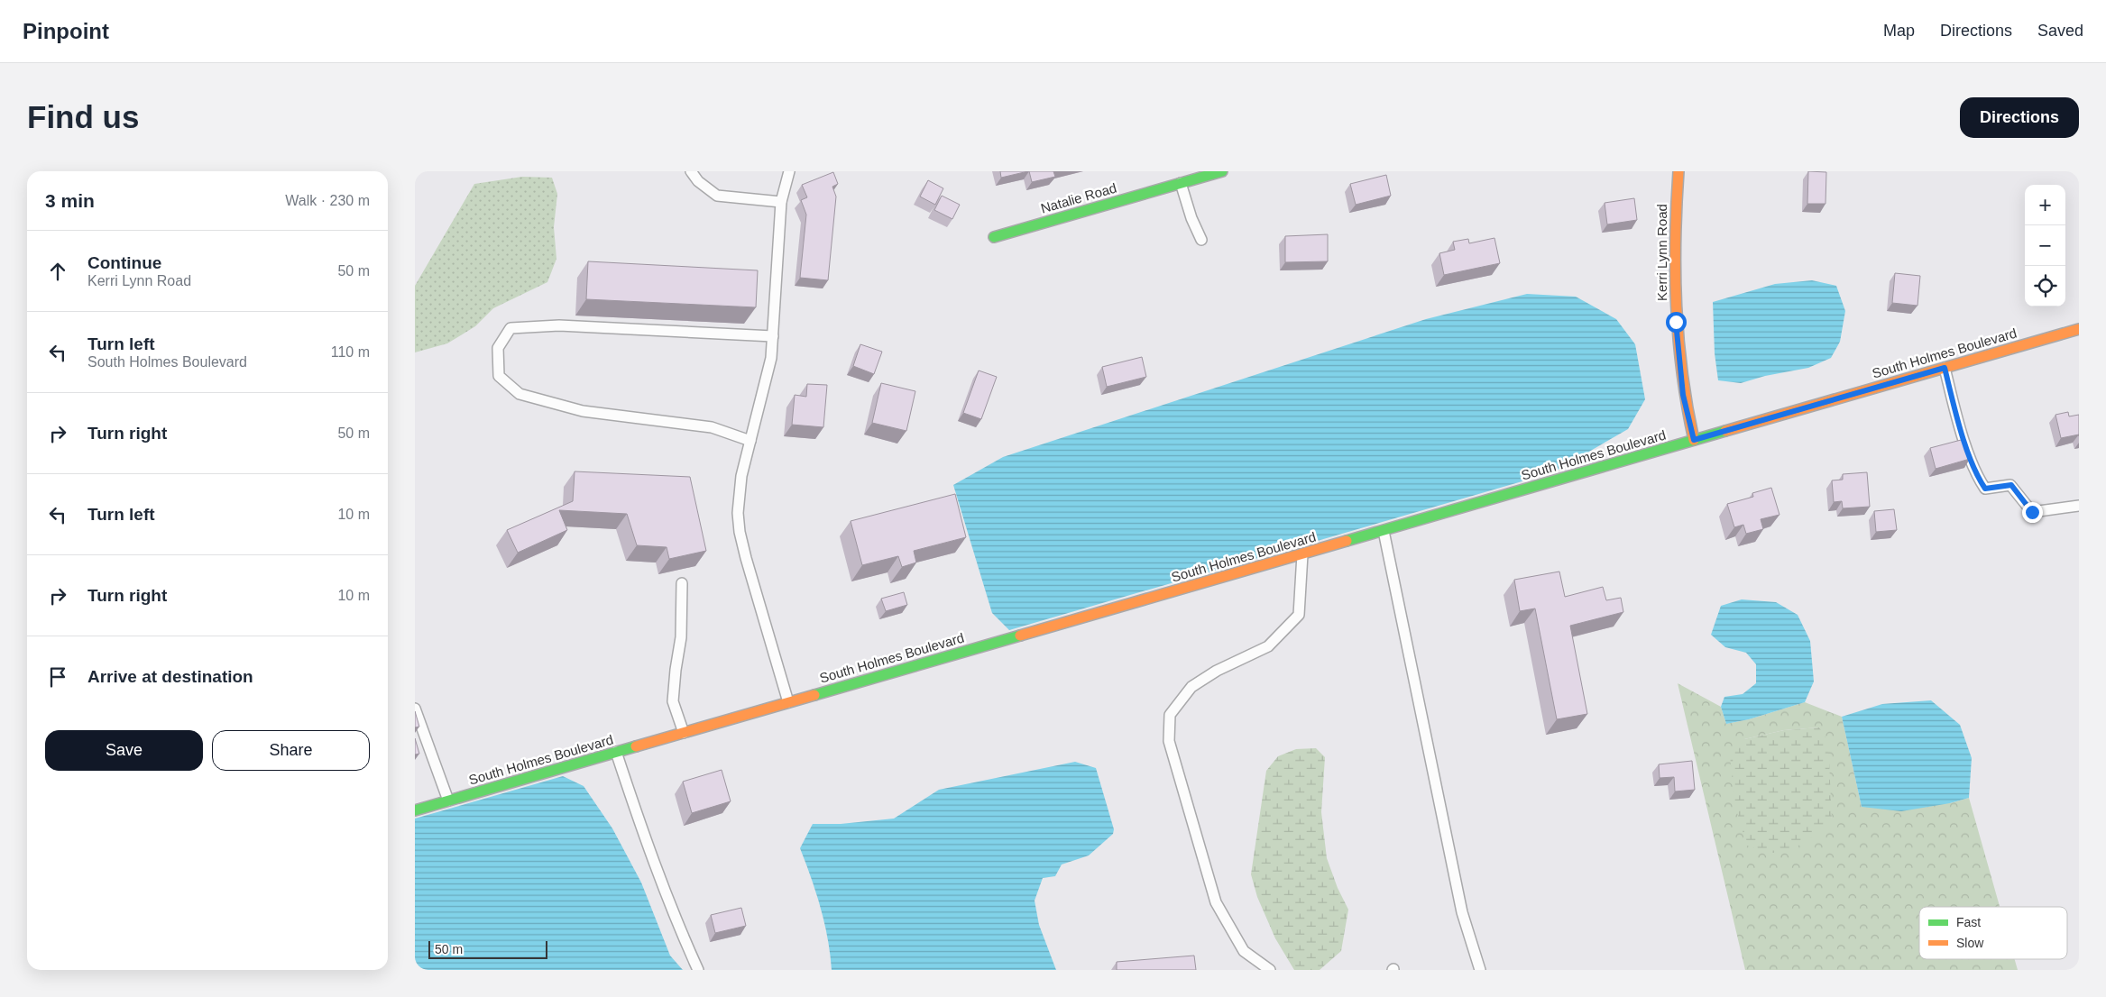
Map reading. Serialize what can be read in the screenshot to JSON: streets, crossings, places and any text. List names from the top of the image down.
{
  "streets": {
    "main road": ["Natalie Road", "Kerri Lynn Road", "South Holmes Boulevard"]
  },
  "crossings": [
    ["Kerri Lynn Road", "South Holmes Boulevard"]
  ],
  "legend": ["Fast", "Slow"],
  "scale_bar": "50 m",
  "page": {
    "header": "Pinpoint",
    "nav": ["Map", "Directions", "Saved"],
    "buttons": [
      "Directions",
      ["Save", "Share"]
    ],
    "title": "Find us",
    "heading": ["3 min", "Walk · 230 m"],
    "map_buttons": ["+", "−"],
    "list": [
      ["Continue", "Kerri Lynn Road", "50 m"],
      ["Turn left", "South Holmes Boulevard", "110 m"],
      ["Turn right", "50 m"],
      ["Turn left", "10 m"],
      ["Turn right", "10 m"],
      "Arrive at destination"
    ],
    "scale": "50 m"
  }
}
